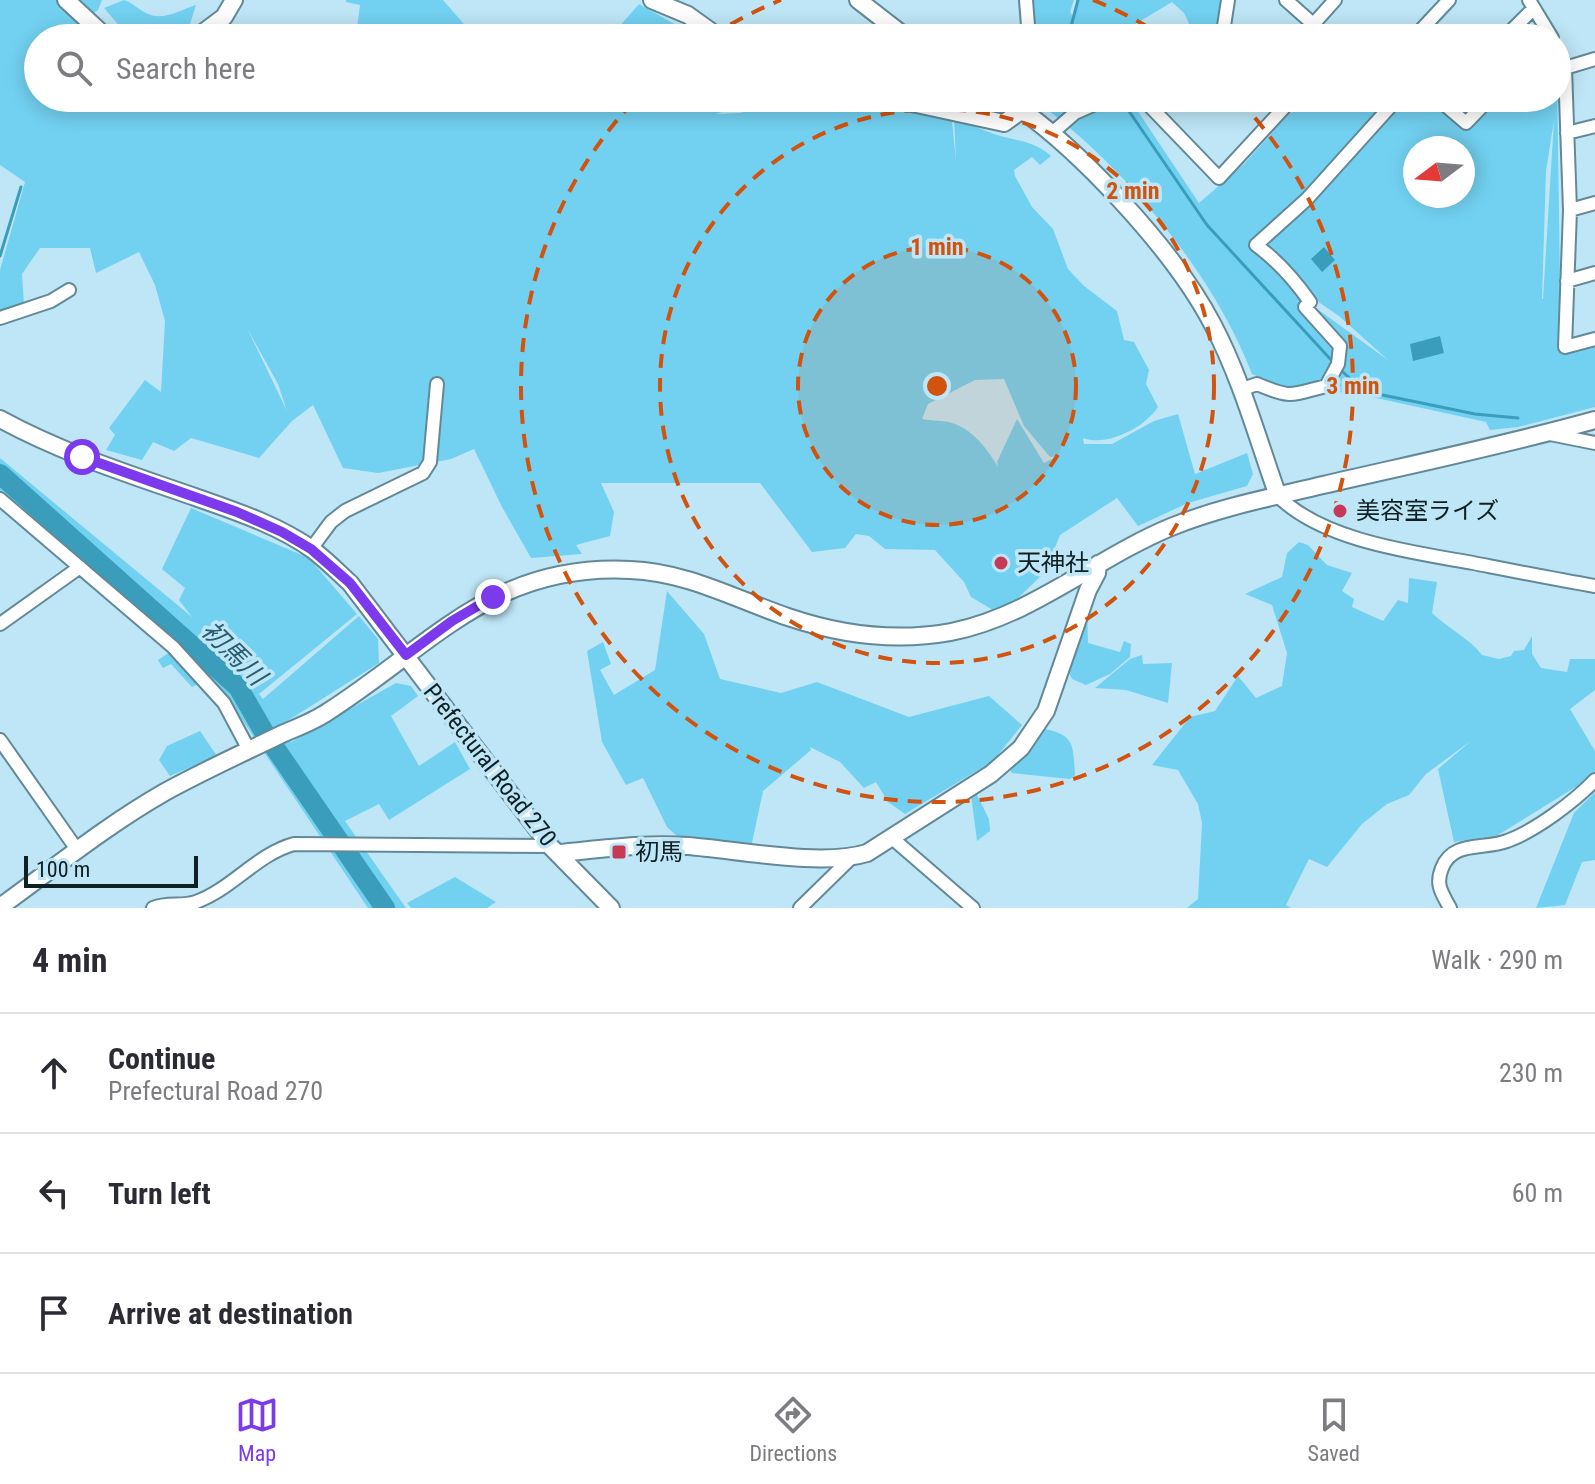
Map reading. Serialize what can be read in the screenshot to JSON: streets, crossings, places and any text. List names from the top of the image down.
{
  "streets": {
    "street": ["Prefectural Road 270"]
  },
  "water": ["初馬川"],
  "places": {
    "other": ["美容室ライズ", "天神社"],
    "transit": ["初馬"]
  },
  "scale_bar": "100 m",
  "north": "left",
  "page": {
    "search": "Search here",
    "scale": "100 m",
    "heading": ["4 min", "Walk · 290 m"],
    "list": [
      ["Continue", "Prefectural Road 270", "230 m"],
      ["Turn left", "60 m"],
      "Arrive at destination"
    ],
    "nav": ["Map", "Directions", "Saved"]
  },
  "rings": ["2 min", "1 min", "3 min"]
}
